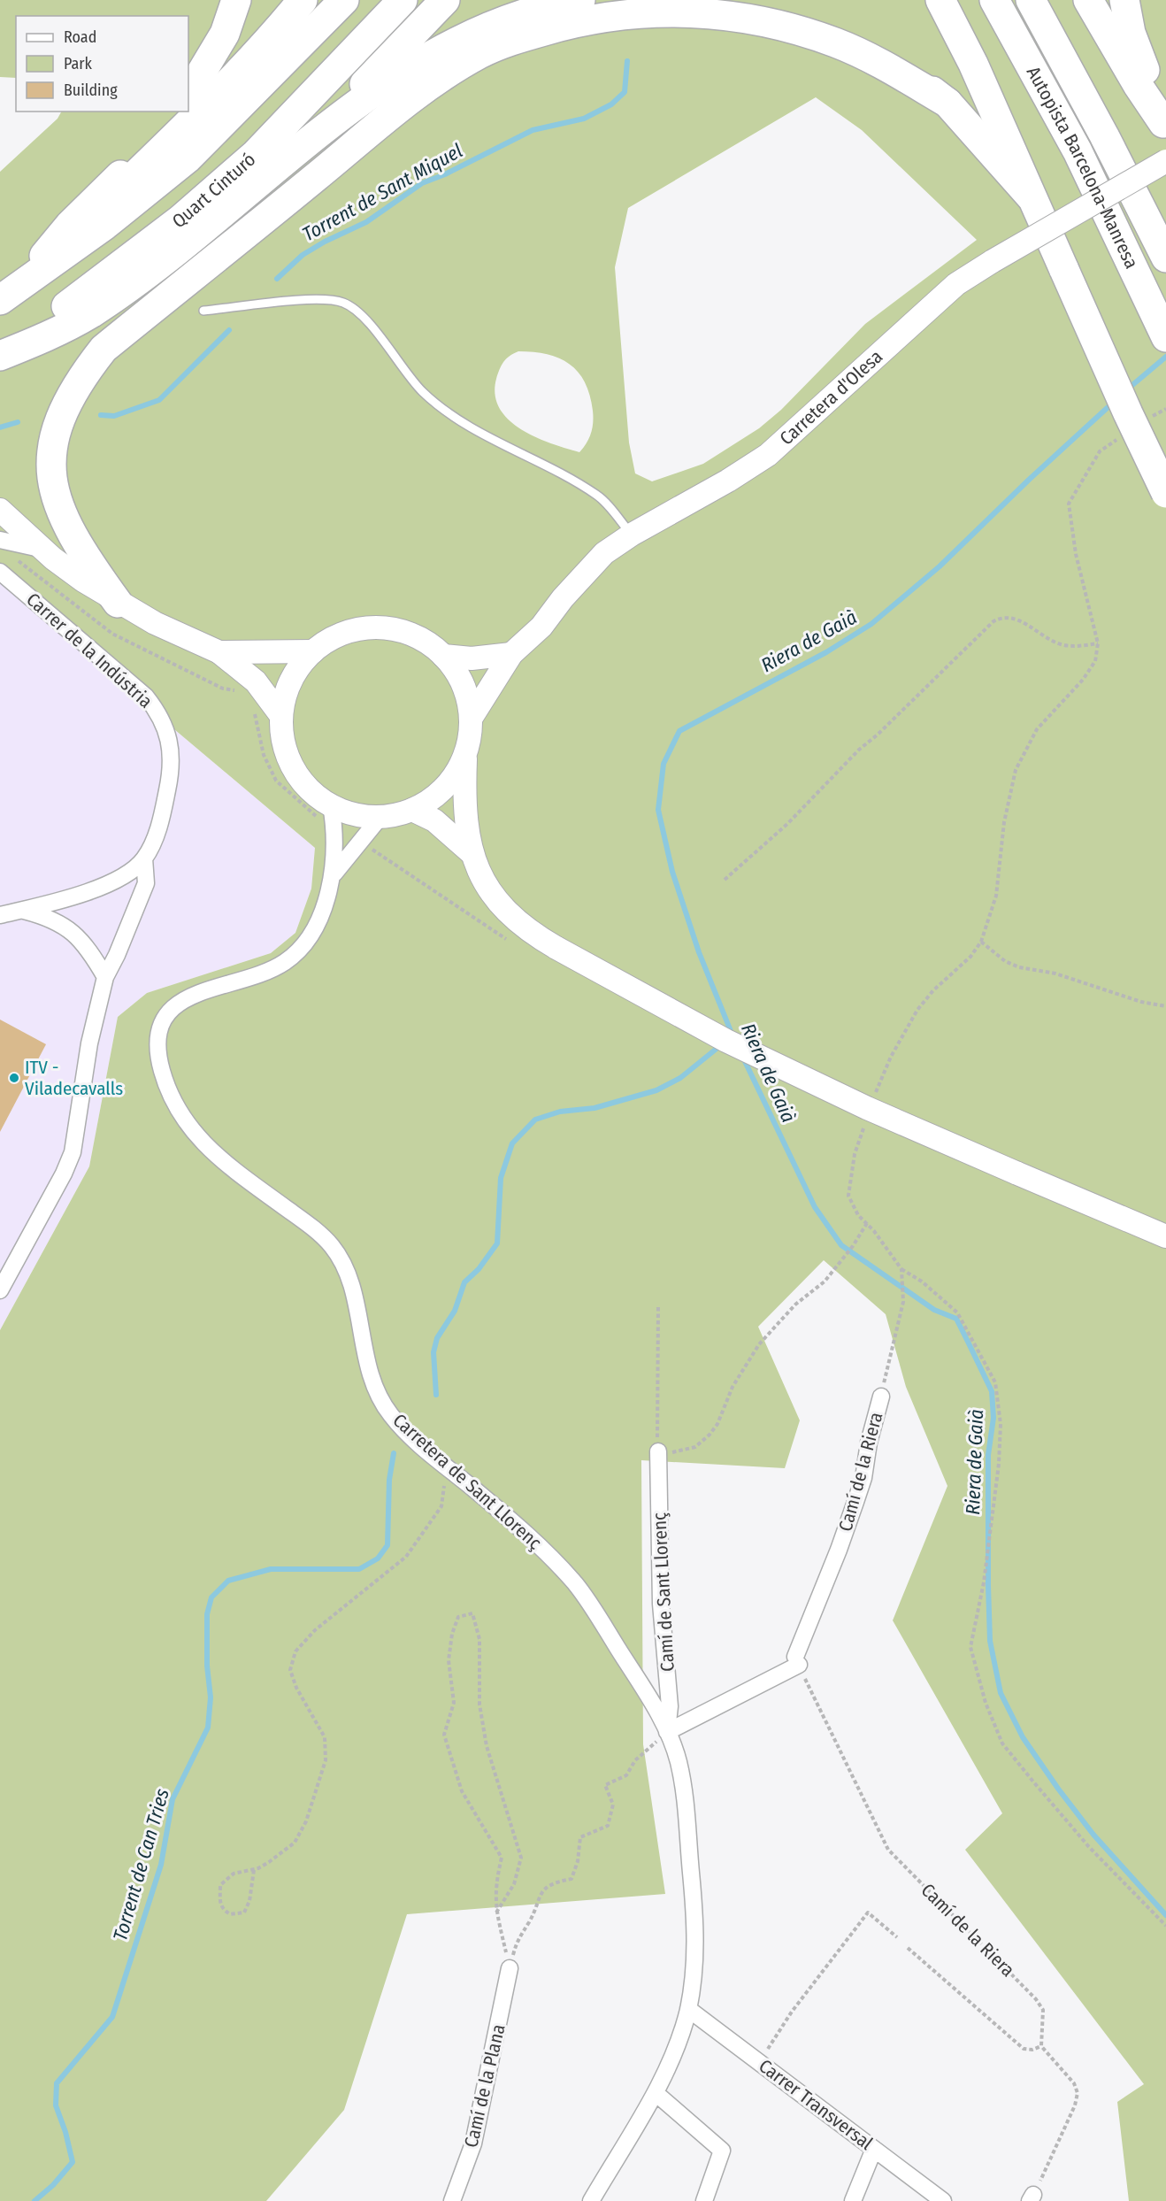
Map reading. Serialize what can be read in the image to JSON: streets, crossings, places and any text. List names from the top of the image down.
{
  "streets": {
    "highway": ["Autopista Barcelona-Manresa", "Quart Cinturó"],
    "street": [
      "Carretera d'Olesa",
      "Carrer de la Indústria",
      "Camí de la Riera",
      "Carretera de Sant Llorenç",
      "Camí de Sant Llorenç",
      "Camí de la Plana",
      "Carrer Transversal"
    ]
  },
  "crossings": [
    ["Carretera d'Olesa", "Carretera de Sant Llorenç"],
    ["Carretera de Sant Llorenç", "Camí de Sant Llorenç"],
    ["Carretera de Sant Llorenç", "Carrer Transversal"]
  ],
  "water": ["Torrent de Sant Miquel", "Riera de Gaià", "Torrent de Can Tries"],
  "places": ["ITV - Viladecavalls"],
  "legend": ["Road", "Park", "Building"]
}
